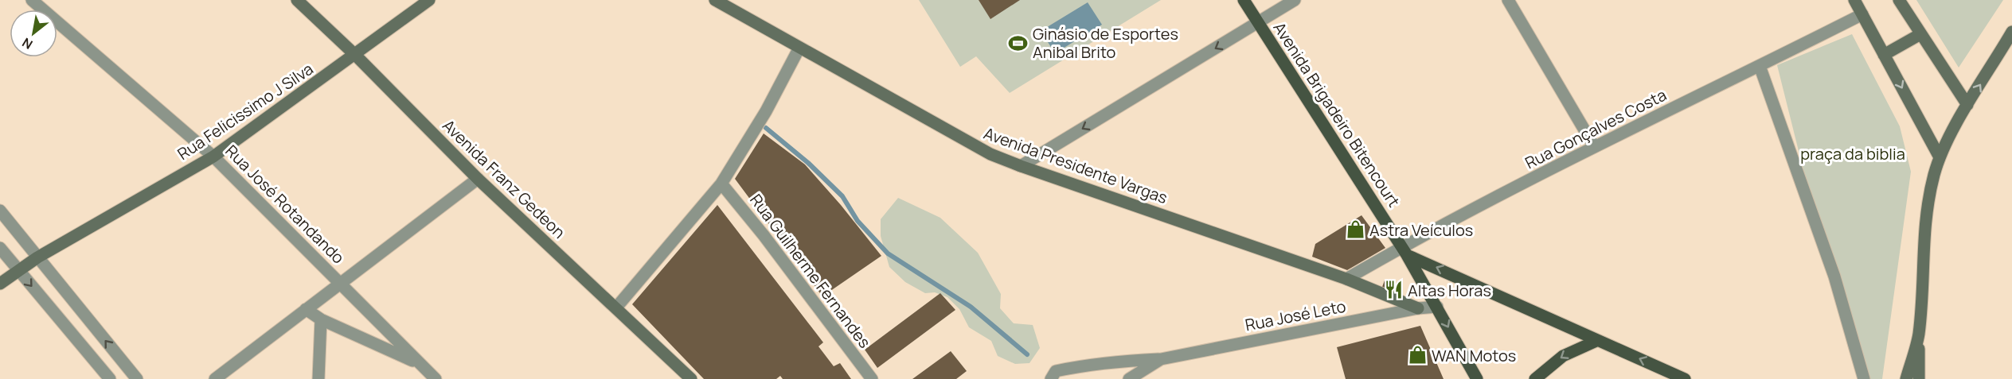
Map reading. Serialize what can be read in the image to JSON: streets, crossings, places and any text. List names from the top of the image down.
{
  "streets": {
    "main road": ["Avenida Brigadeiro Bitencourt"],
    "street": [
      "Rua Felicissimo J Silva",
      "Rua Gonçalves Costa",
      "Avenida Presidente Vargas",
      "Avenida Franz Gedeon",
      "Rua José Rotandando",
      "Rua Guilherme Fernandes",
      "Rua José Leto"
    ]
  },
  "crossings": [
    ["Rua Felicissimo J Silva", "Avenida Franz Gedeon"],
    ["Rua Felicissimo J Silva", "Rua José Rotandando"],
    ["Avenida Brigadeiro Bitencourt", "Rua Gonçalves Costa"],
    ["Avenida Brigadeiro Bitencourt", "Rua José Leto"],
    ["Rua Gonçalves Costa", "Avenida Presidente Vargas"],
    ["Avenida Presidente Vargas", "Rua José Leto"]
  ],
  "parks": ["praça da biblia"],
  "places": {
    "sports": ["Ginásio de Esportes Anibal Brito"],
    "shop": ["Astra Veículos", "WAN Motos"],
    "restaurant": ["Altas Horas"]
  },
  "north": "bottom left"
}
